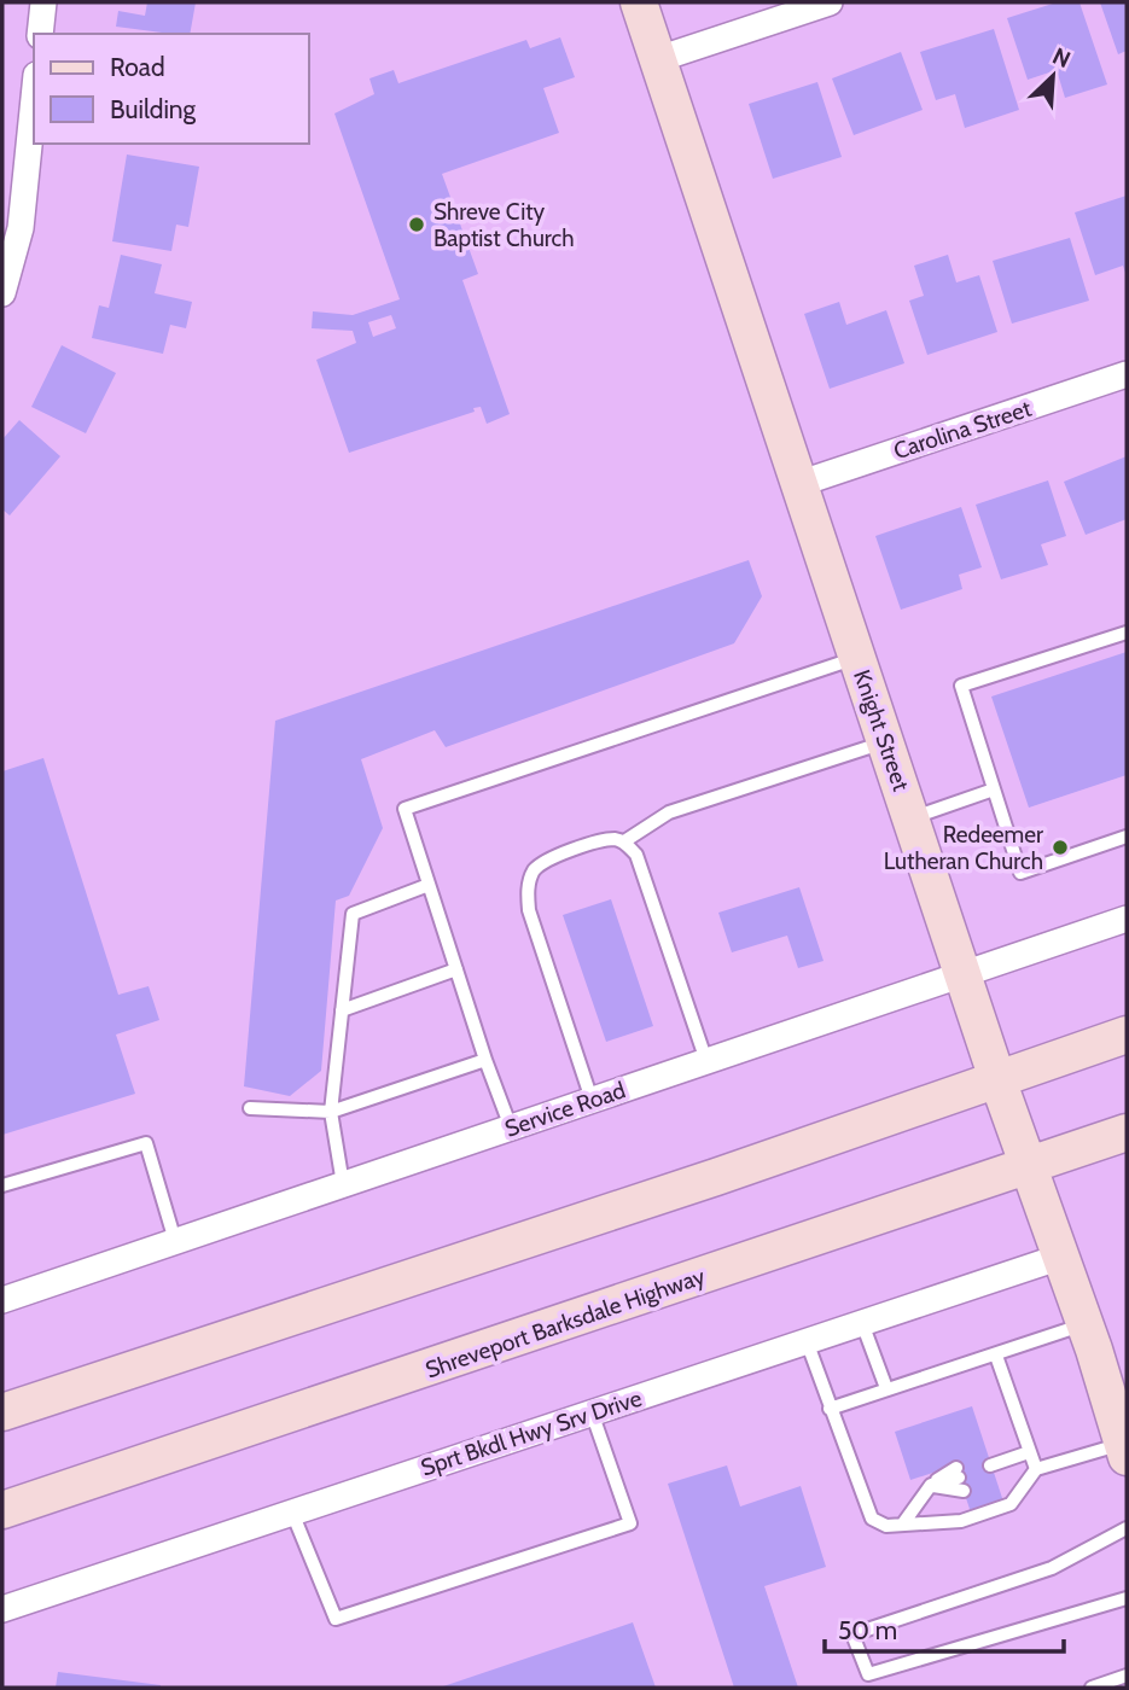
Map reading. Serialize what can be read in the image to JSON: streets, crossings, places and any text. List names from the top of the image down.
{
  "streets": {
    "main road": ["Knight Street", "Shreveport Barksdale Highway"],
    "street": ["Carolina Street", "Service Road", "Sprt Bkdl Hwy Srv Drive"]
  },
  "crossings": [
    ["Carolina Street", "Knight Street"],
    ["Knight Street", "Service Road"],
    ["Knight Street", "Shreveport Barksdale Highway"],
    ["Knight Street", "Sprt Bkdl Hwy Srv Drive"]
  ],
  "places": ["Shreve City Baptist Church", "Redeemer Lutheran Church"],
  "legend": ["Road", "Building"],
  "scale_bar": "50 m",
  "north": "top right"
}
